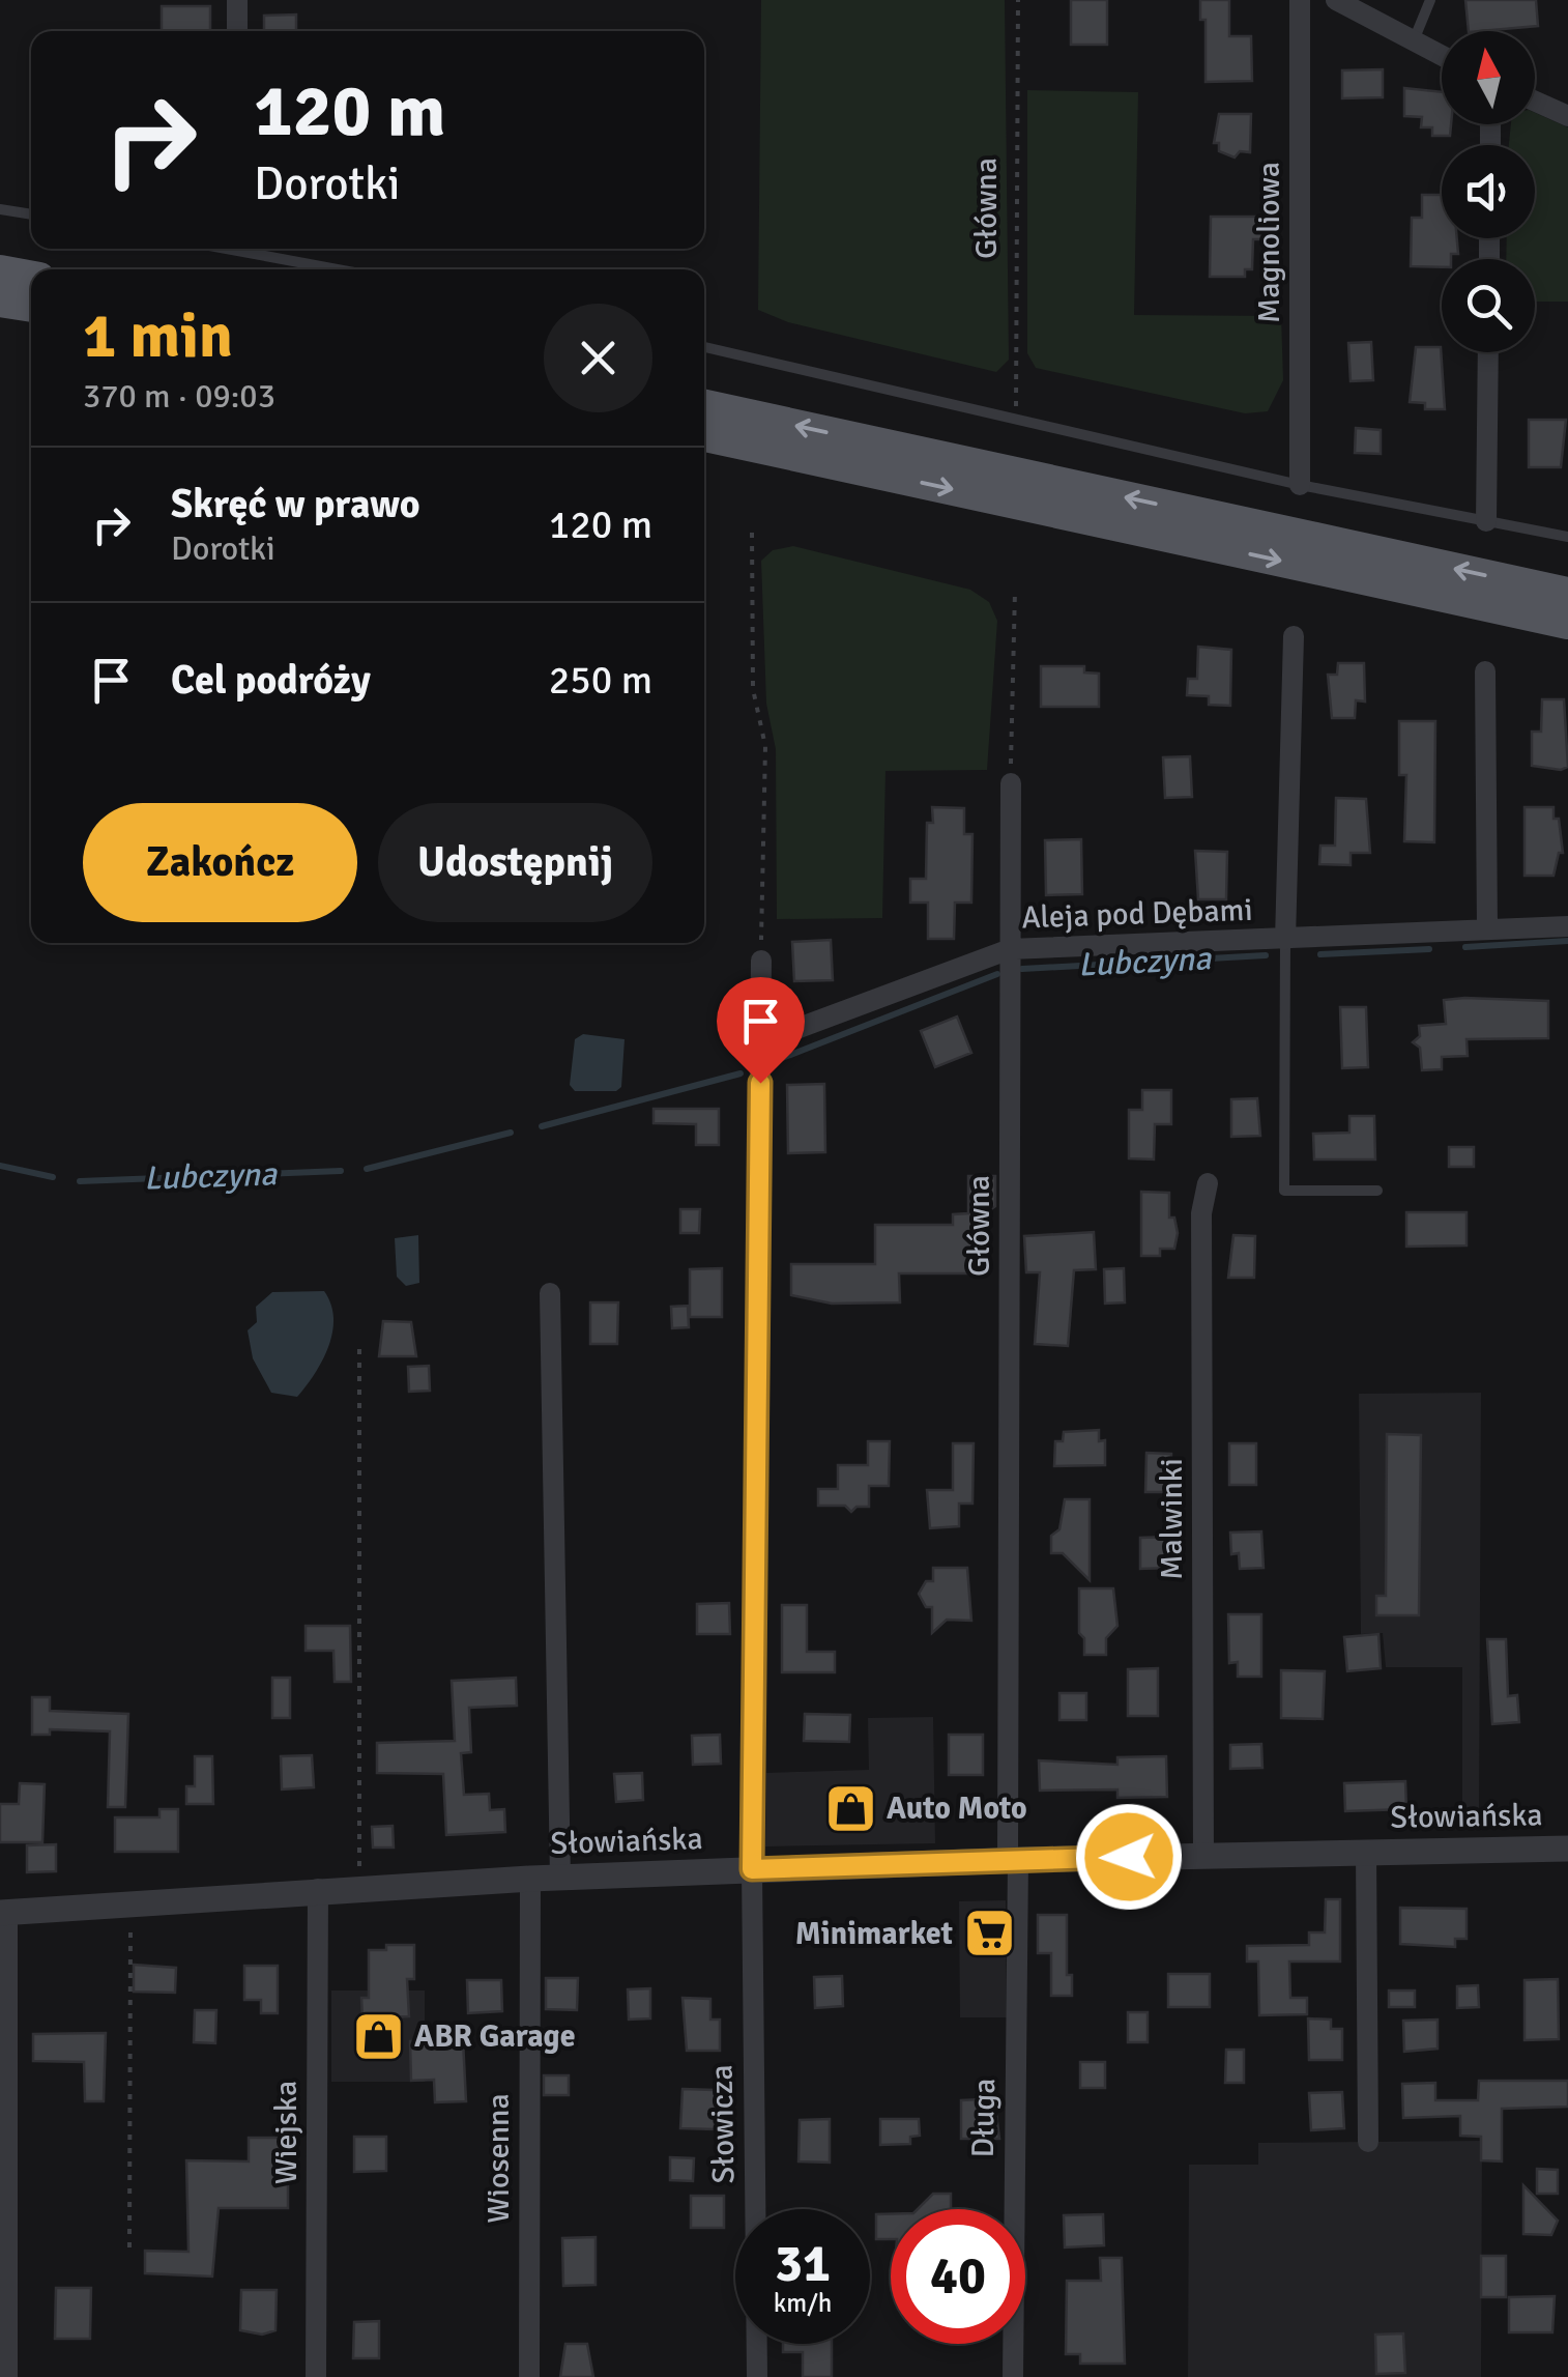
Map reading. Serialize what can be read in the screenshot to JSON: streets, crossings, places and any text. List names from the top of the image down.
{
  "streets": {
    "street": [
      "Główna",
      "Magnoliowa",
      "Aleja pod Dębami",
      "Malwinki",
      "Słowiańska",
      "Długa",
      "Słowicza",
      "Wiejska",
      "Wiosenna"
    ]
  },
  "crossings": [
    ["Główna", "Aleja pod Dębami"],
    ["Główna", "Słowiańska"],
    ["Główna", "Długa"],
    ["Aleja pod Dębami", "Słowicza"],
    ["Malwinki", "Słowiańska"],
    ["Słowiańska", "Długa"],
    ["Słowiańska", "Słowicza"],
    ["Słowiańska", "Wiejska"],
    ["Słowiańska", "Wiosenna"]
  ],
  "water": ["Lubczyna"],
  "places": {
    "shop": ["Auto Moto", "ABR Garage"],
    "supermarket": ["Minimarket"]
  },
  "north": "top",
  "page": {
    "turn": ["120 m", "Dorotki"],
    "heading": ["1 min", "370 m · 09:03"],
    "list": [
      {
        "name": "Skręć w prawo",
        "note": "Dorotki",
        "value": "120 m"
      },
      {
        "name": "Cel podróży",
        "value": "250 m"
      }
    ],
    "buttons": ["Zakończ", "Udostępnij"],
    "speed": "31 km/h",
    "limit": "40"
  }
}
